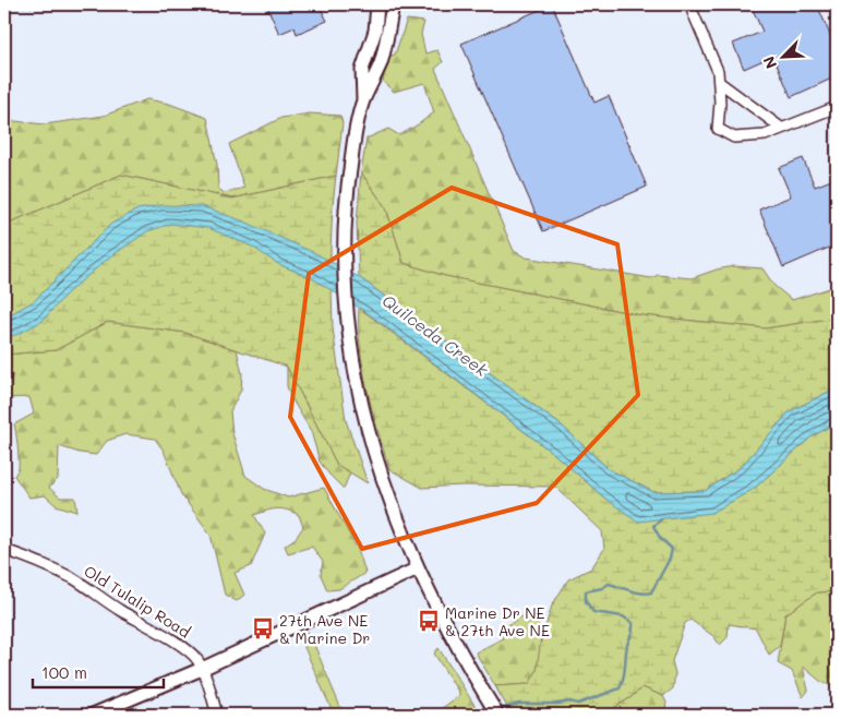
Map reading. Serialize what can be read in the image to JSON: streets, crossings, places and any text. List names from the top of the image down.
{
  "streets": {
    "street": ["Old Tulalip Road"]
  },
  "water": ["Quilceda Creek"],
  "places": {
    "bus stop": ["Marine Dr NE & 27th Ave NE", "27th Ave NE & Marine Dr"]
  },
  "scale_bar": "100 m",
  "north": "bottom left"
}
